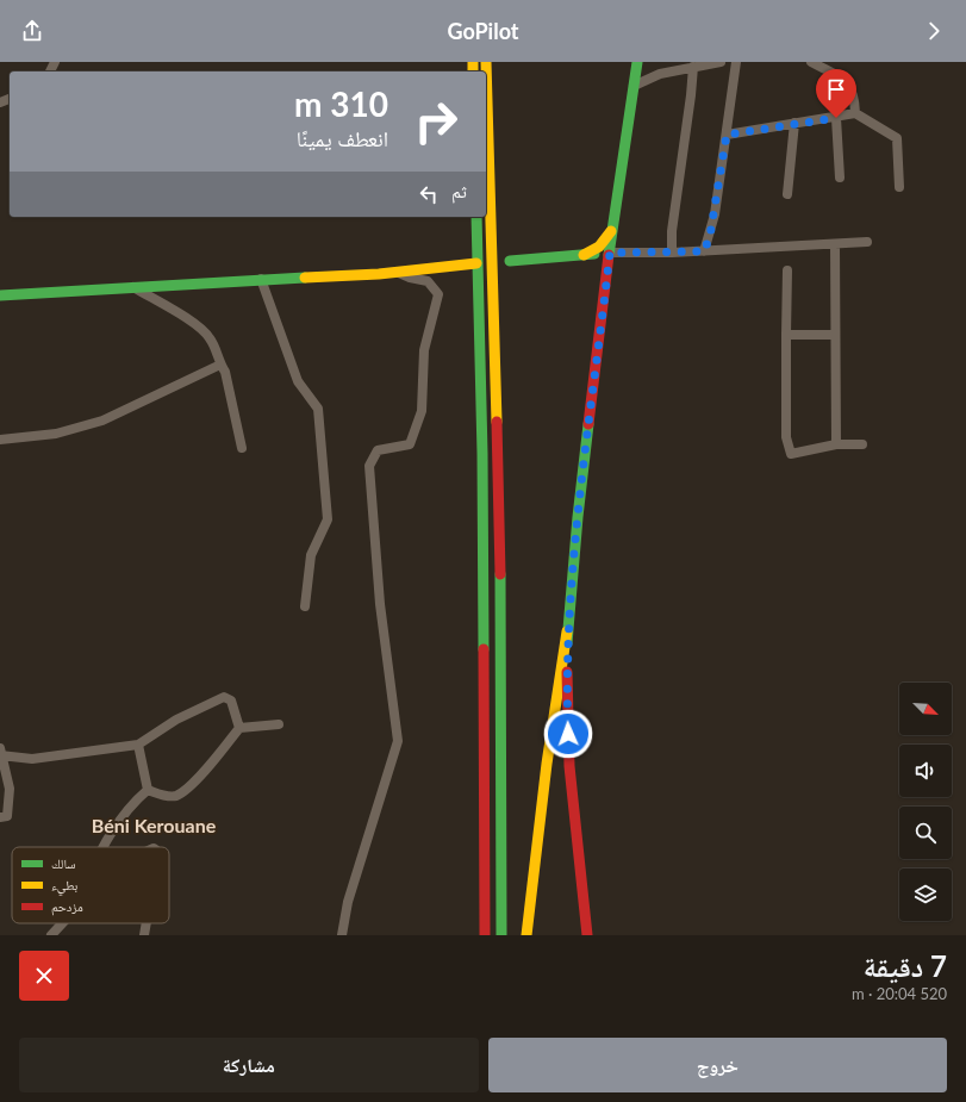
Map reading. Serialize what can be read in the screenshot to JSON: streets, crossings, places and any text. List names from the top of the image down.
{
  "districts": ["Béni Kerouane"],
  "legend": ["سالك", "بطيء", "مزدحم"],
  "north": "bottom right",
  "page": {
    "header": "GoPilot",
    "turn": ["310 m", "انعطف يمينًا"],
    "then": "ثم",
    "heading": ["7 دقيقة", "520 m · 20:04"],
    "buttons": ["خروج", "مشاركة"]
  }
}
